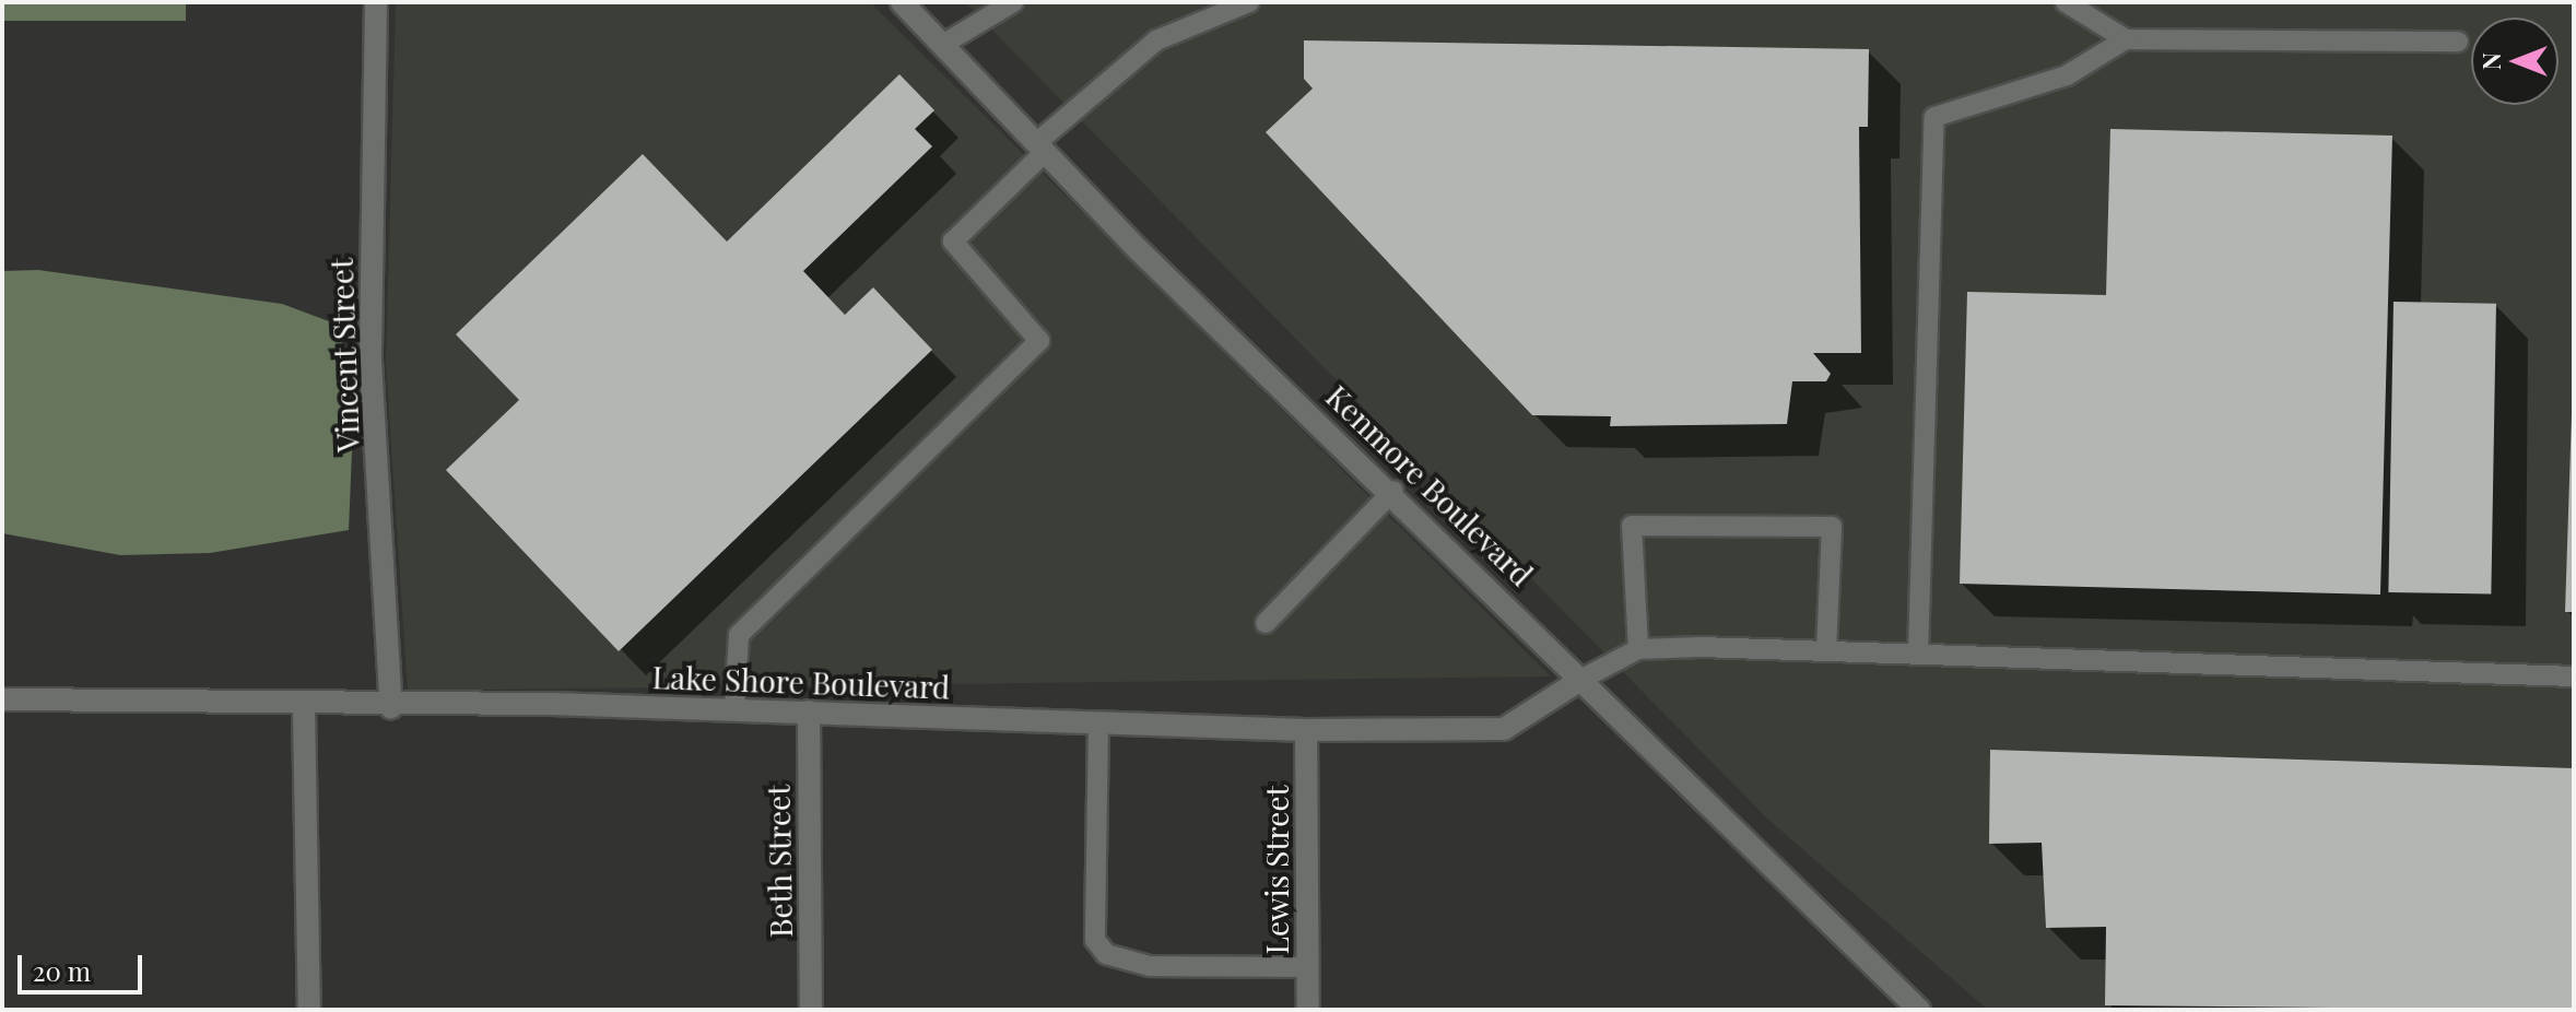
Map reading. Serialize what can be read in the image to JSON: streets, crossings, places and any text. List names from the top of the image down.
{
  "streets": {
    "main road": [
      "Vincent Street",
      "Kenmore Boulevard",
      "Lake Shore Boulevard",
      "Beth Street",
      "Lewis Street"
    ]
  },
  "crossings": [
    ["Vincent Street", "Lake Shore Boulevard"],
    ["Kenmore Boulevard", "Lake Shore Boulevard"],
    ["Lake Shore Boulevard", "Beth Street"],
    ["Lake Shore Boulevard", "Lewis Street"]
  ],
  "scale_bar": "20 m",
  "north": "left"
}
